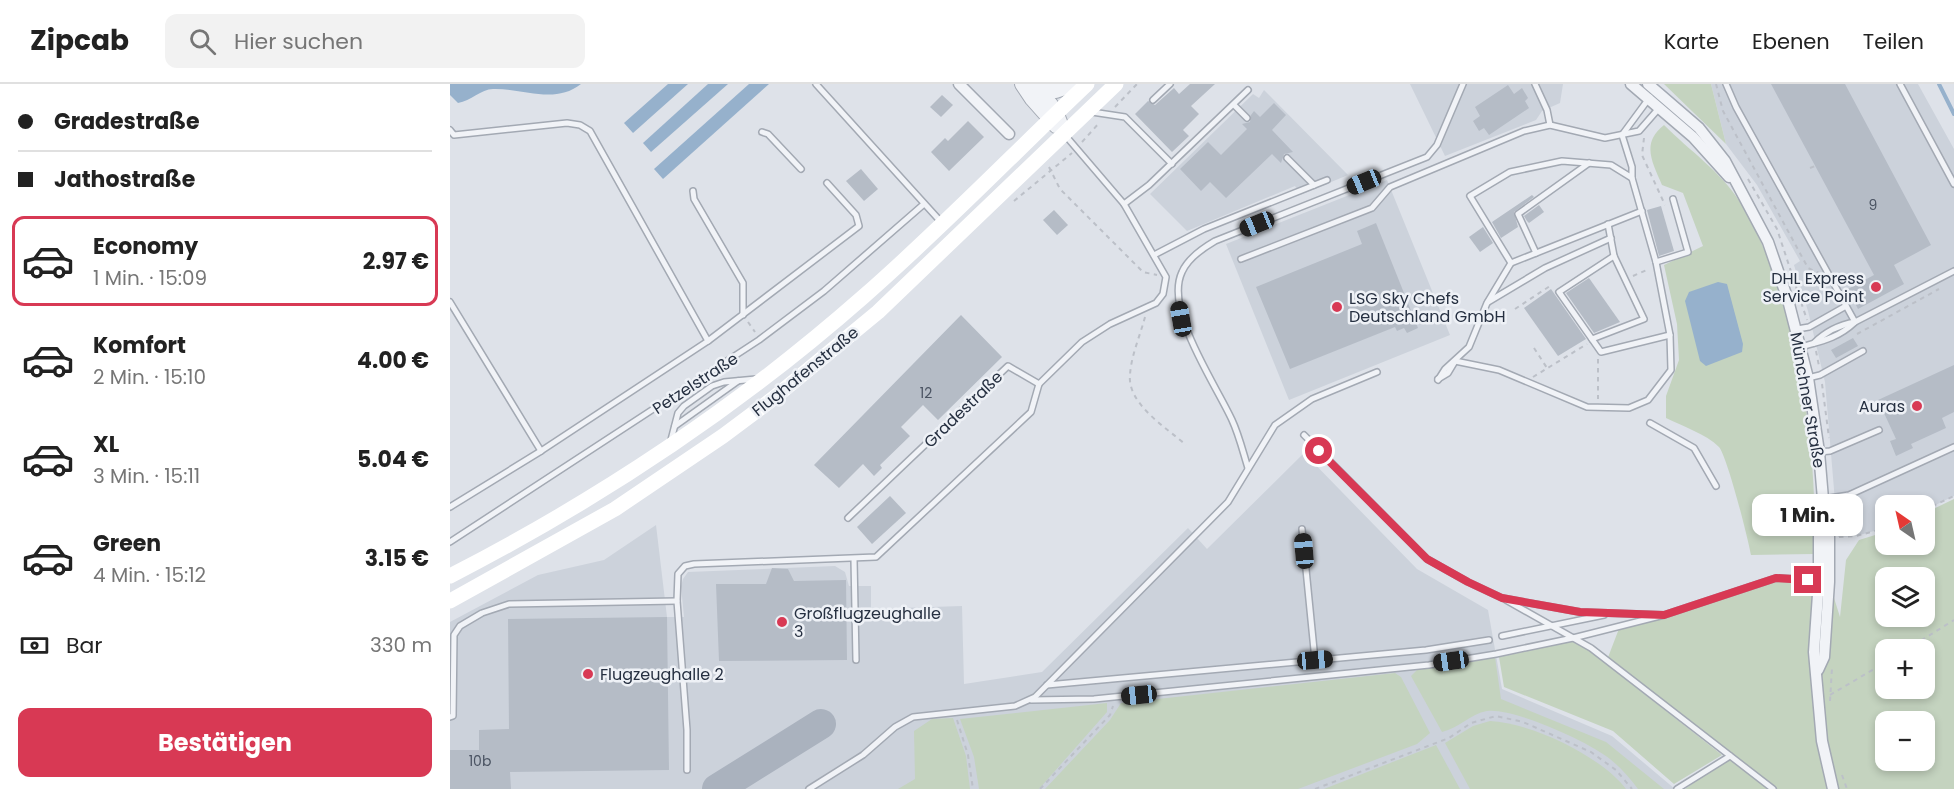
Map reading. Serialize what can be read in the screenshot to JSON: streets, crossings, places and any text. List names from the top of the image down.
{
  "streets": {
    "main road": ["Flughafenstraße"],
    "street": ["Münchner Straße"],
    "lane": ["Petzelstraße", "Gradestraße"]
  },
  "places": [
    "DHL Express Service Point",
    "LSG Sky Chefs Deutschland GmbH",
    "Auras",
    "Großflugzeughalle 3",
    "Flugzeughalle 2"
  ],
  "house_numbers": ["9", "12", "10b"],
  "north": "top left",
  "page": {
    "header": "Zipcab",
    "search": "Hier suchen",
    "nav": ["Karte", "Ebenen", "Teilen"],
    "banner": ["Gradestraße", "Jathostraße"],
    "list": [
      {
        "name": "Economy",
        "note": "1 Min. · 15:09",
        "value": "2.97 €"
      },
      {
        "name": "Komfort",
        "note": "2 Min. · 15:10",
        "value": "4.00 €"
      },
      {
        "name": "XL",
        "note": "3 Min. · 15:11",
        "value": "5.04 €"
      },
      {
        "name": "Green",
        "note": "4 Min. · 15:12",
        "value": "3.15 €"
      }
    ],
    "bubble": "1 Min.",
    "map_buttons": ["+", "−"],
    "pay": ["Bar", "330 m"],
    "buttons": "Bestätigen"
  }
}
